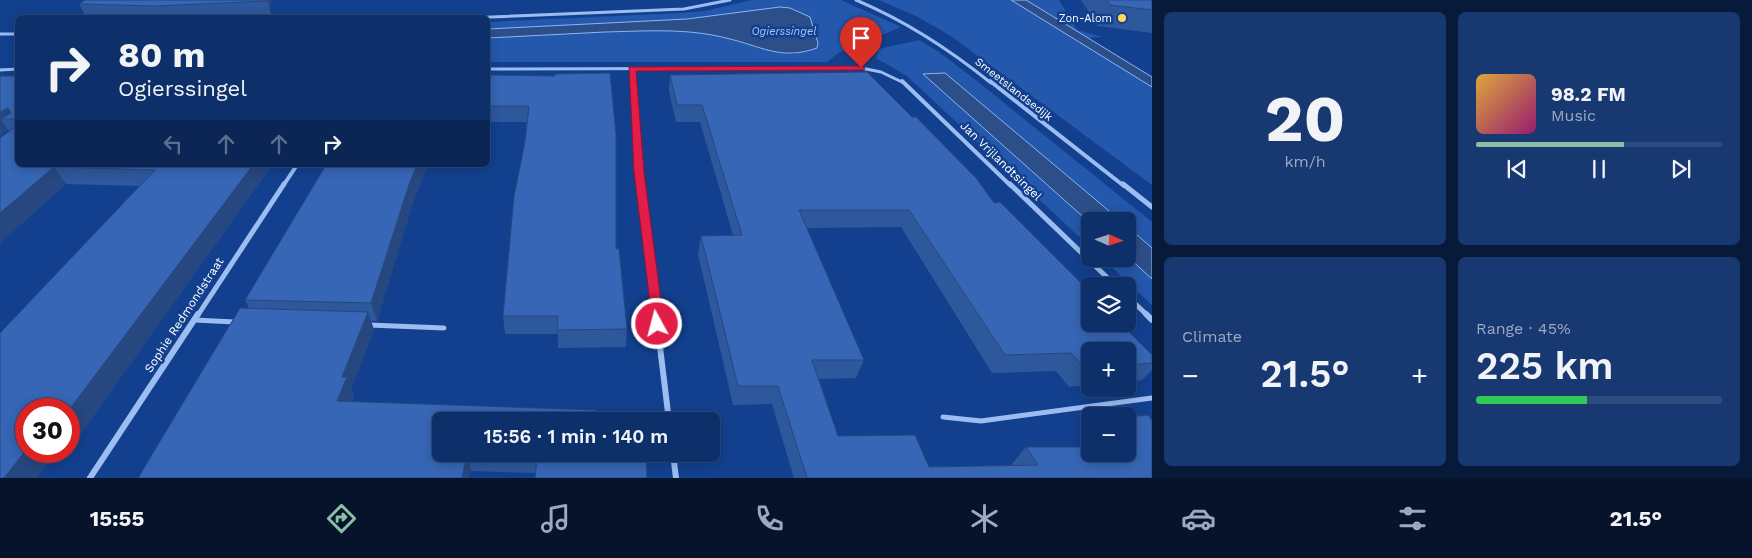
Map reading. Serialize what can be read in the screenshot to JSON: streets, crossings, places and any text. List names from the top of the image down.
{
  "streets": {
    "street": ["Smeetslandsedijk", "Jan Vrijlandtsingel", "Sophie Redmondstraat"]
  },
  "water": ["Ogierssingel"],
  "places": ["Zon-Alom"],
  "north": "right",
  "page": {
    "tile": [
      ["20", "km/h"],
      "Climate",
      ["Range · 45%", "225 km"]
    ],
    "turn": ["80 m", "Ogierssingel"],
    "song": ["98.2 FM", "Music"],
    "map_buttons": ["+", "−"],
    "heat": ["−", "21.5°", "+"],
    "limit": "30",
    "trip": "15:56 · 1 min · 140 m",
    "tabs": ["15:55", "21.5°"]
  }
}
